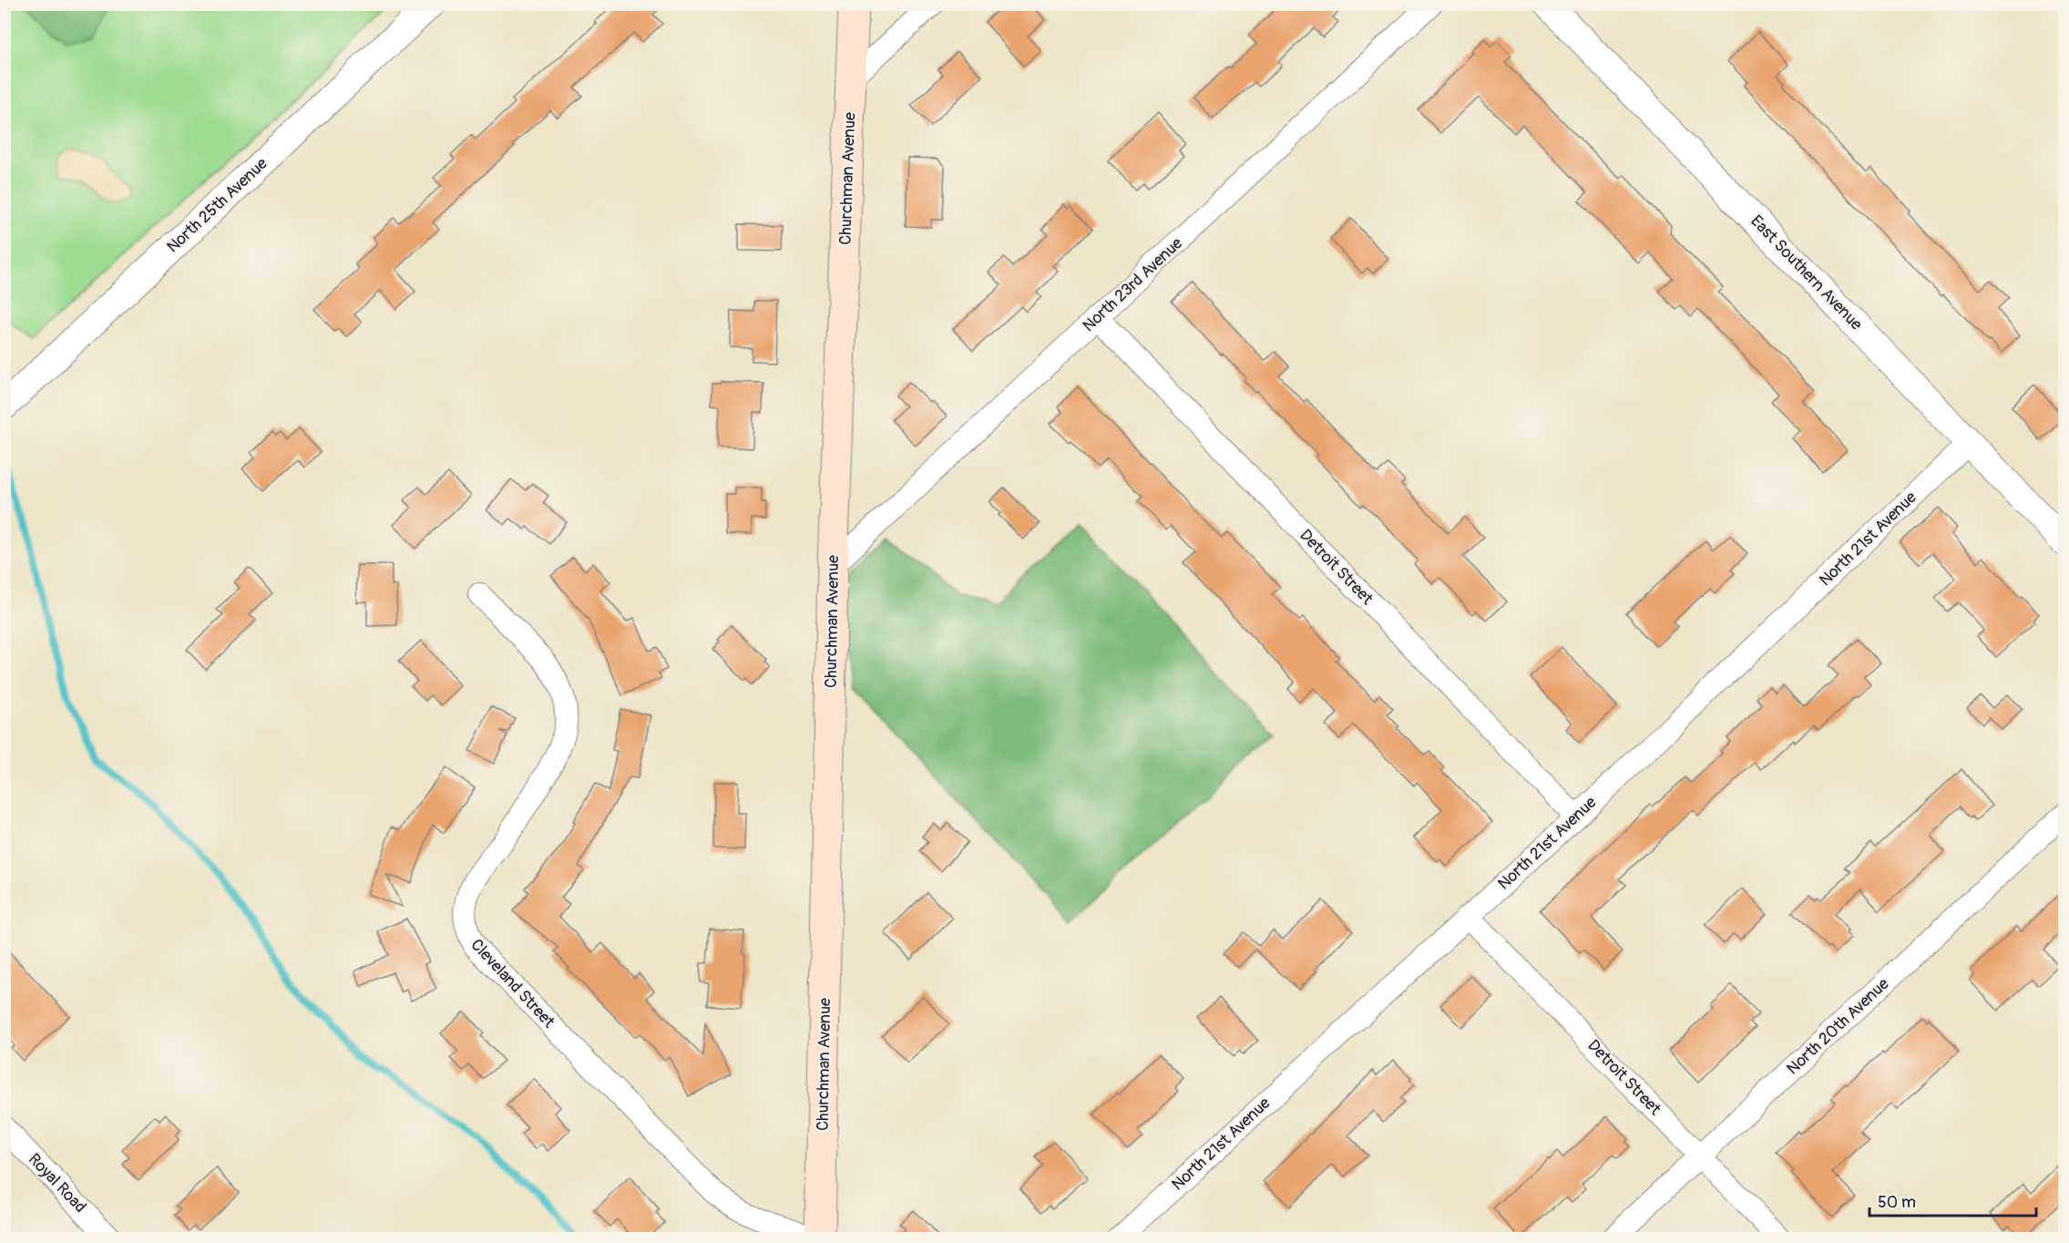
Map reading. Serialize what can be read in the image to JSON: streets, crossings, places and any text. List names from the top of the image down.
{
  "streets": {
    "main road": ["Churchman Avenue"],
    "street": [
      "North 25th Avenue",
      "East Southern Avenue",
      "North 23rd Avenue",
      "North 21st Avenue",
      "Detroit Street",
      "Cleveland Street",
      "North 20th Avenue",
      "Royal Road"
    ]
  },
  "crossings": [
    ["Churchman Avenue", "North 23rd Avenue"],
    ["East Southern Avenue", "North 21st Avenue"],
    ["North 23rd Avenue", "Detroit Street"],
    ["North 21st Avenue", "Detroit Street"],
    ["Detroit Street", "North 20th Avenue"]
  ],
  "scale_bar": "50 m"
}
